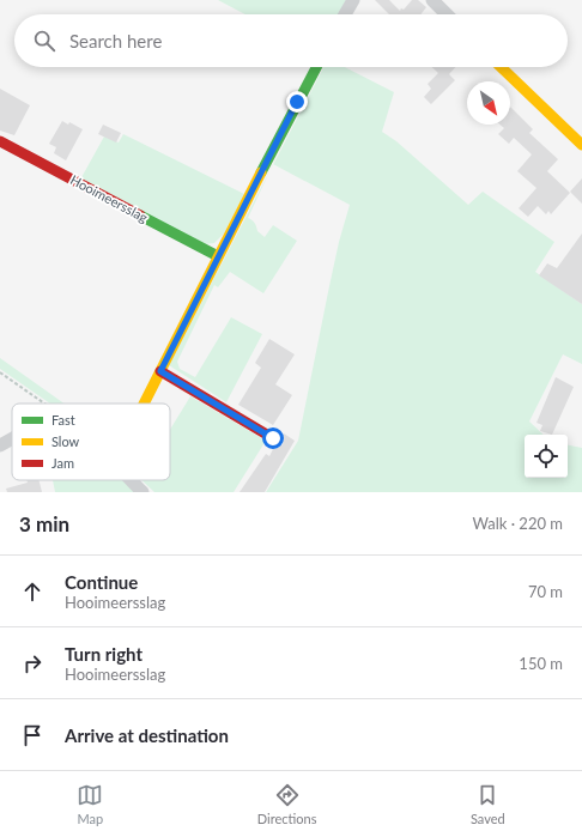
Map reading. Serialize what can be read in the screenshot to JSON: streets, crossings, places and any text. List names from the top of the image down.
{
  "streets": {
    "street": ["Hooimeersslag"]
  },
  "legend": ["Fast", "Slow", "Jam"],
  "north": "bottom right",
  "page": {
    "search": "Search here",
    "heading": ["3 min", "Walk · 220 m"],
    "list": [
      ["Continue", "Hooimeersslag", "70 m"],
      ["Turn right", "Hooimeersslag", "150 m"],
      "Arrive at destination"
    ],
    "nav": ["Map", "Directions", "Saved"]
  }
}
